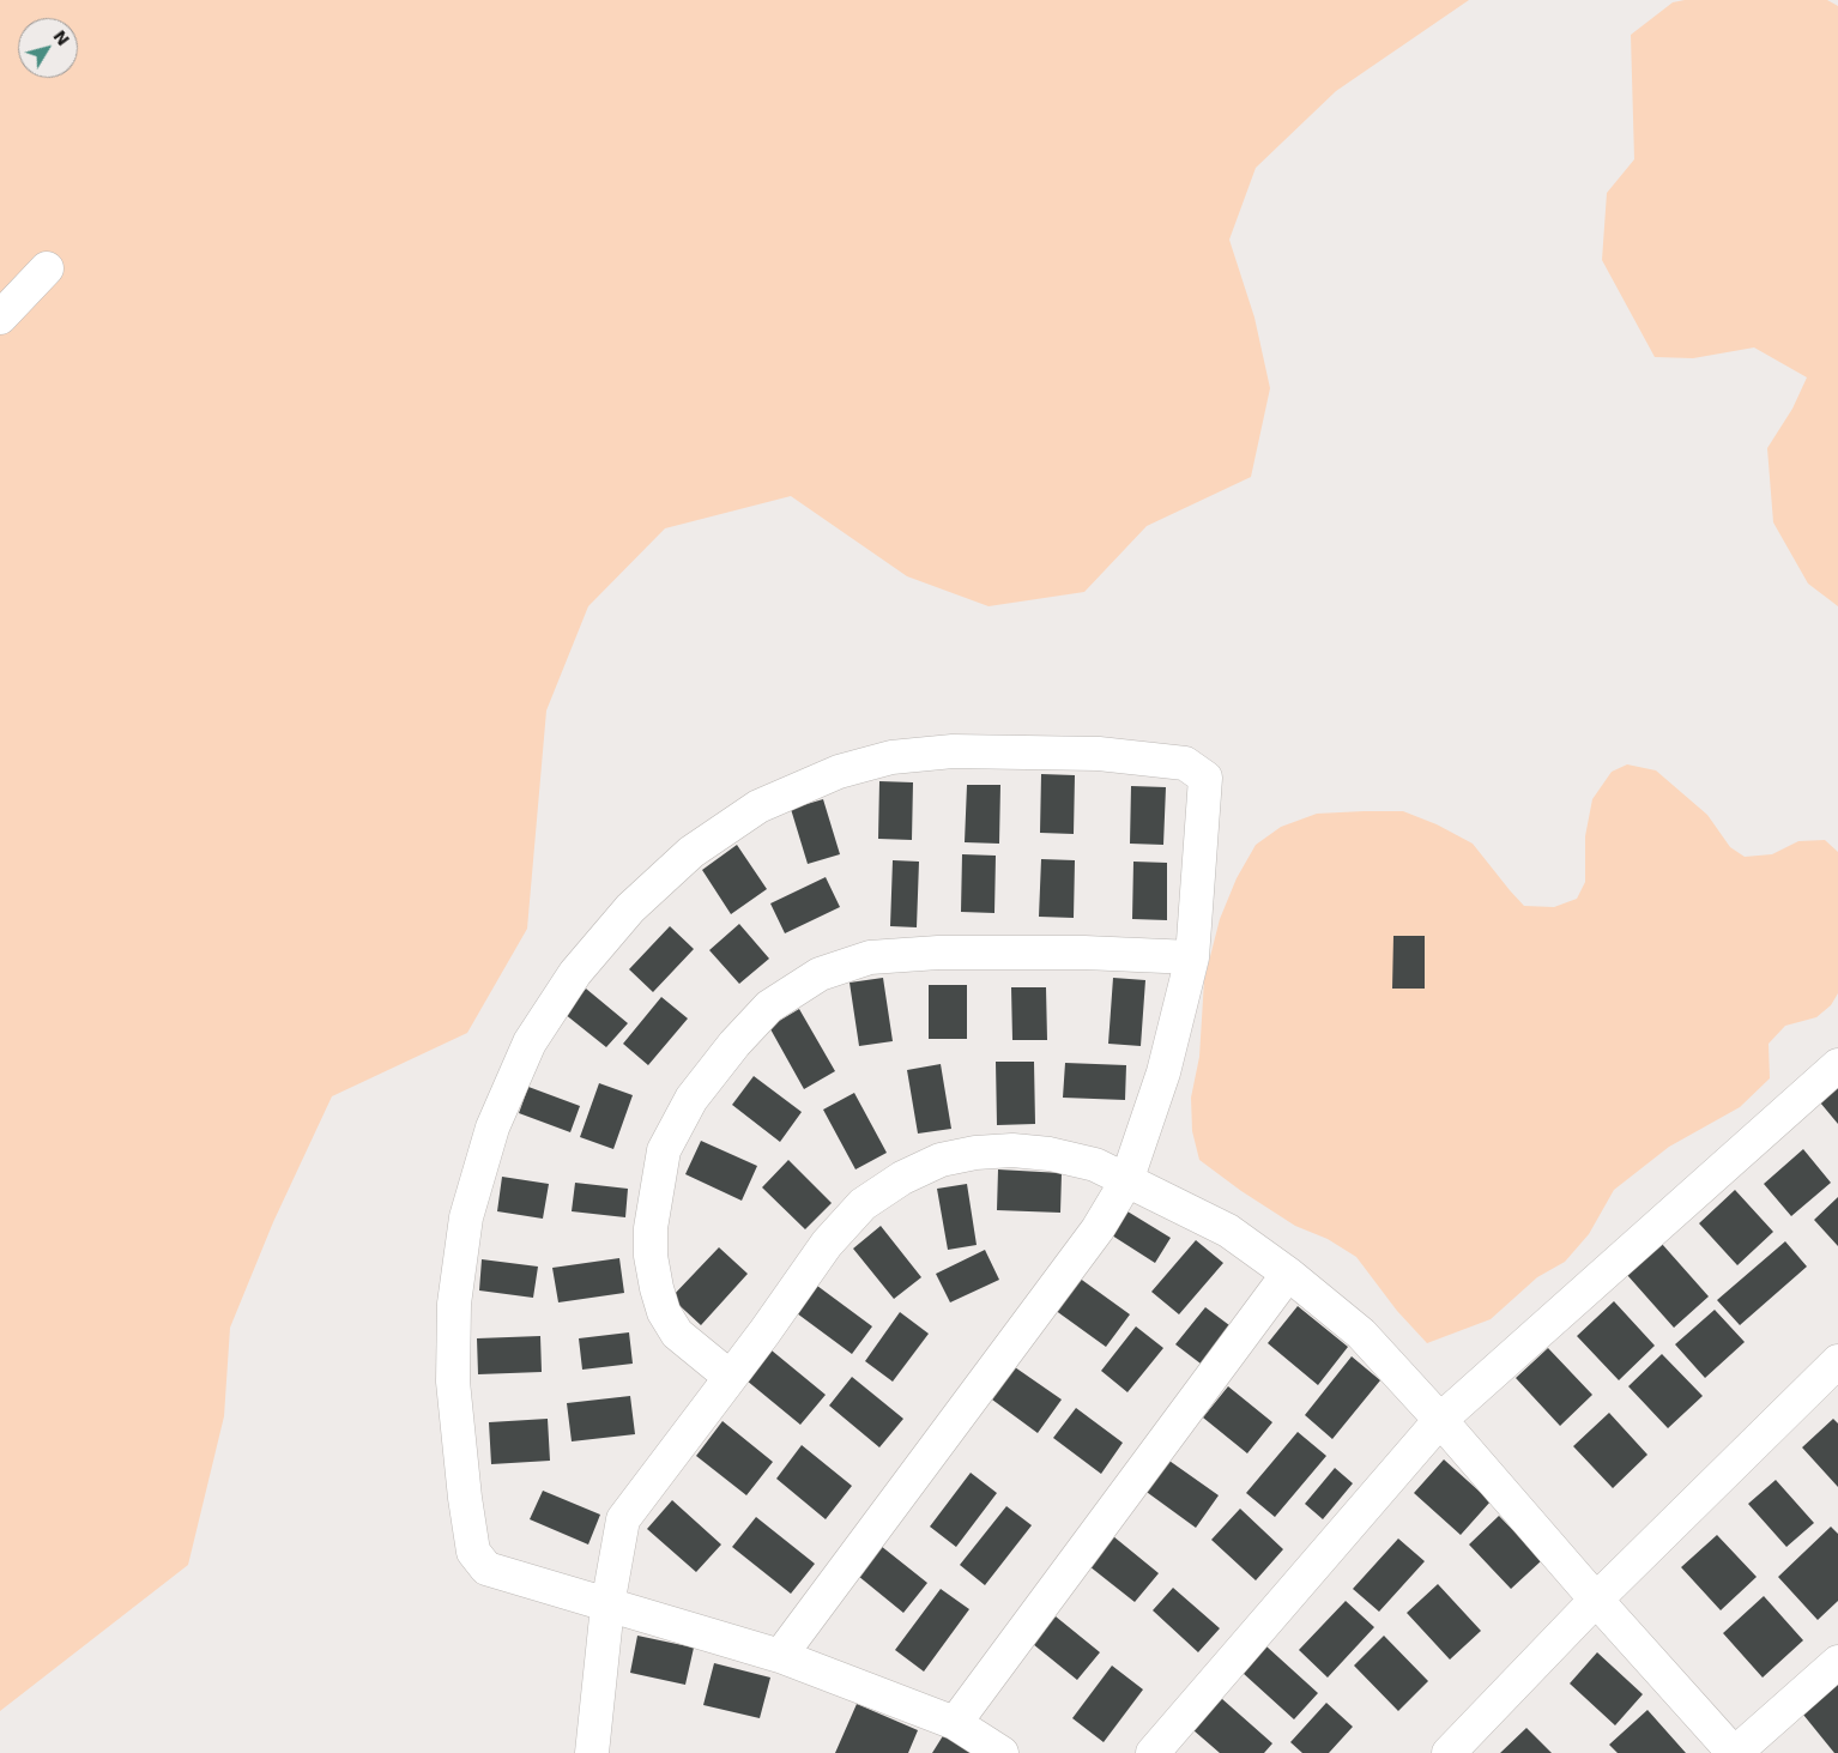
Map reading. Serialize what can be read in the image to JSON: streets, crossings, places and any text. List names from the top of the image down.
{
  "north": "top right"
}
